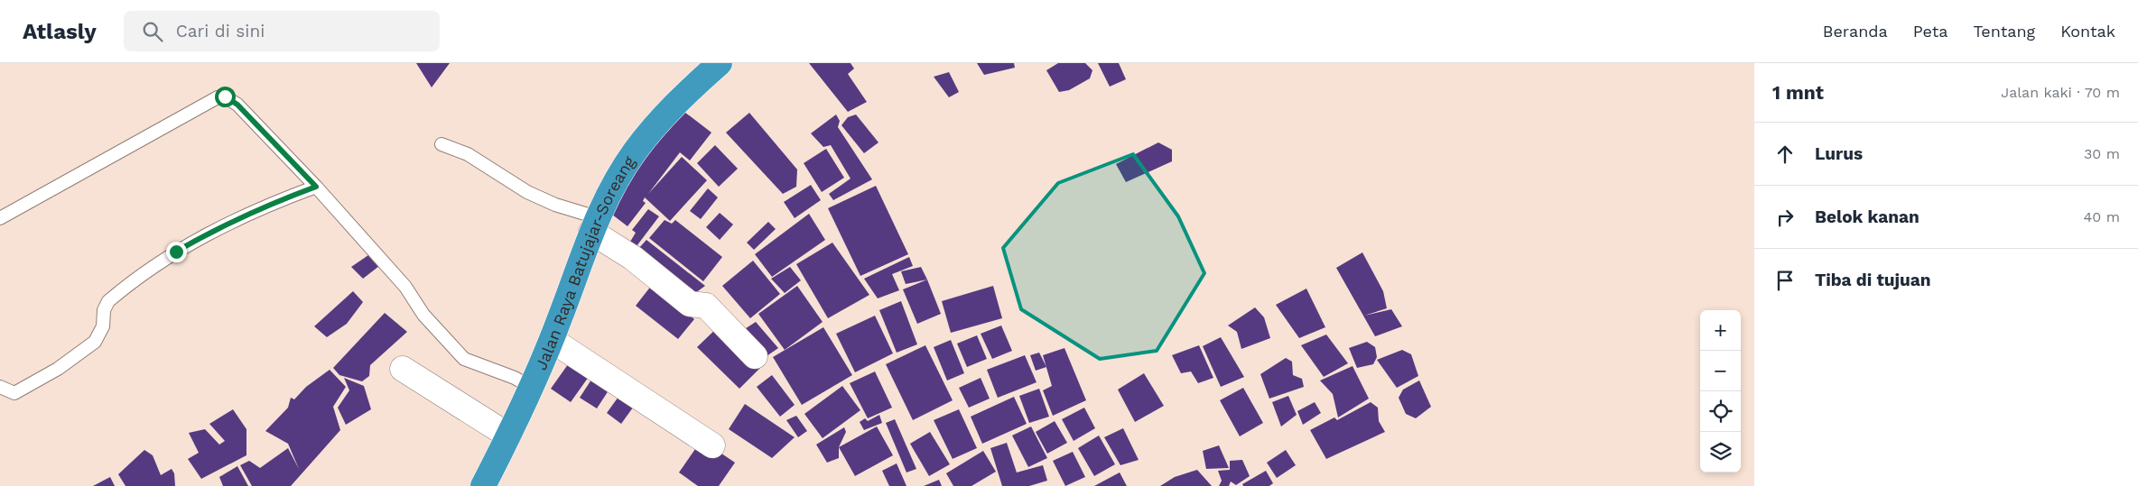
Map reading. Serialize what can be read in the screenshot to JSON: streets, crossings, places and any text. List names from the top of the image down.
{
  "streets": {
    "highway": ["Jalan Raya Batujajar-Soreang"]
  },
  "page": {
    "header": "Atlasly",
    "search": "Cari di sini",
    "nav": [
      "Beranda",
      "Peta",
      "Tentang",
      "Kontak"
    ],
    "heading": ["1 mnt", "Jalan kaki · 70 m"],
    "list": [
      ["Lurus", "30 m"],
      ["Belok kanan", "40 m"],
      "Tiba di tujuan"
    ],
    "map_buttons": ["+", "−"]
  }
}
